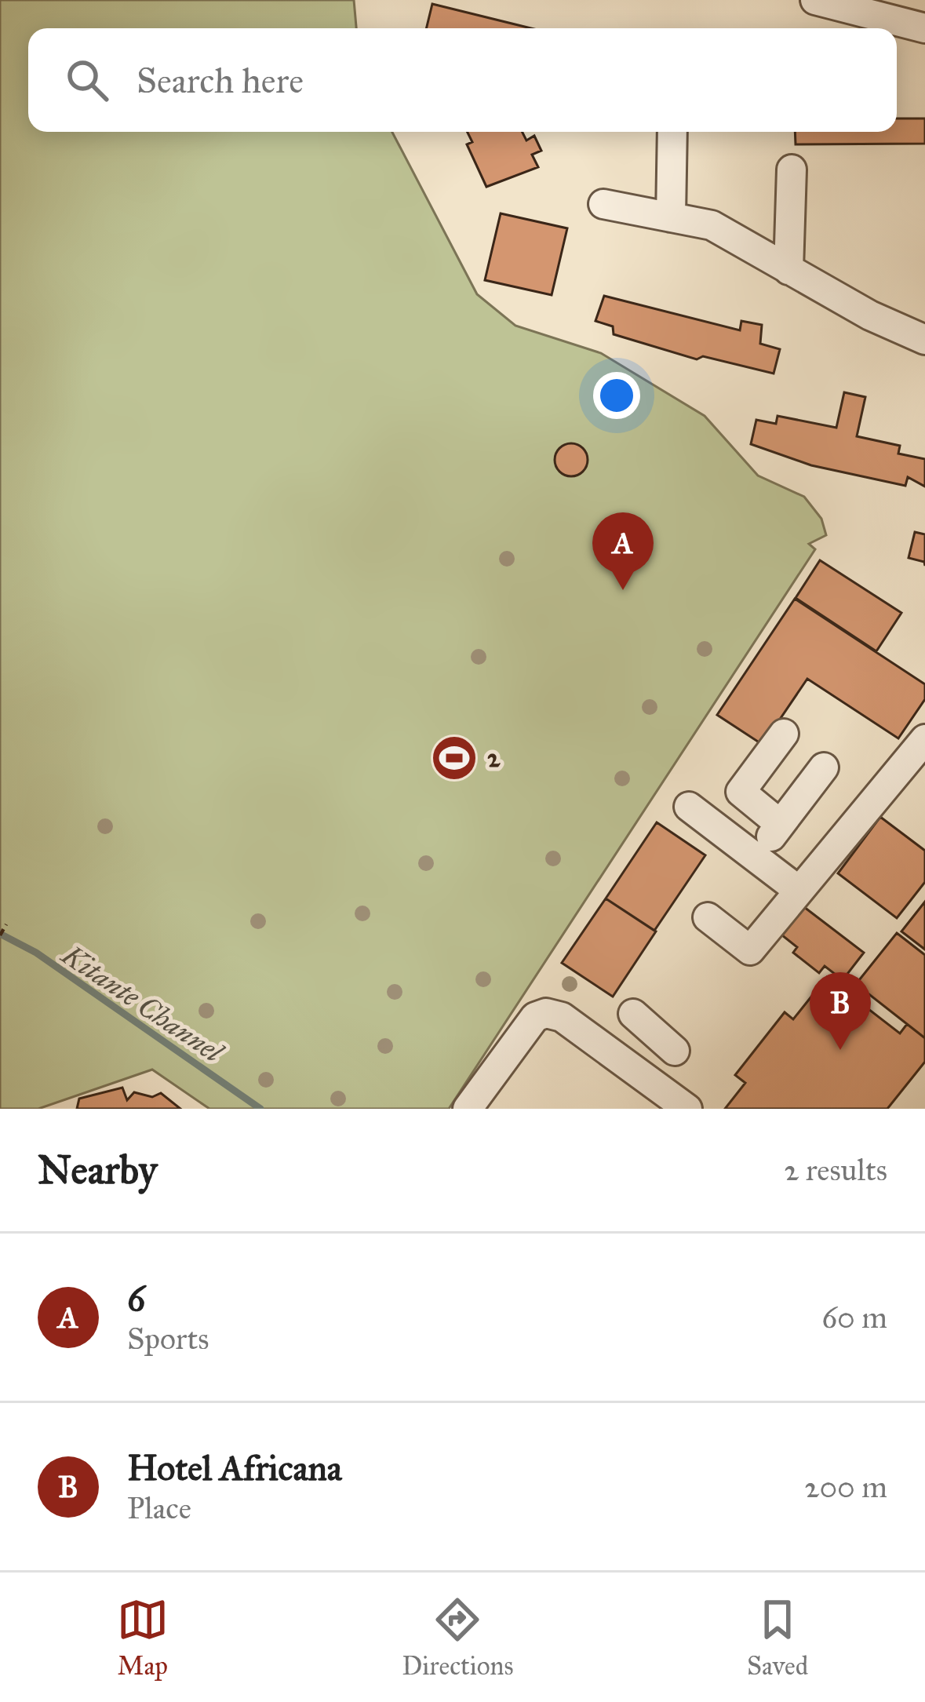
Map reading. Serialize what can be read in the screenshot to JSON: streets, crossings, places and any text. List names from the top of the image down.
{
  "water": ["Kitante Channel"],
  "places": {
    "sports": ["2"]
  },
  "page": {
    "search": "Search here",
    "pins": ["A", "B"],
    "heading": ["Nearby", "2 results"],
    "list": [
      {
        "mark": "A",
        "name": "6",
        "note": "Sports",
        "value": "60 m"
      },
      {
        "mark": "B",
        "name": "Hotel Africana",
        "note": "Place",
        "value": "200 m"
      }
    ],
    "nav": ["Map", "Directions", "Saved"]
  }
}
